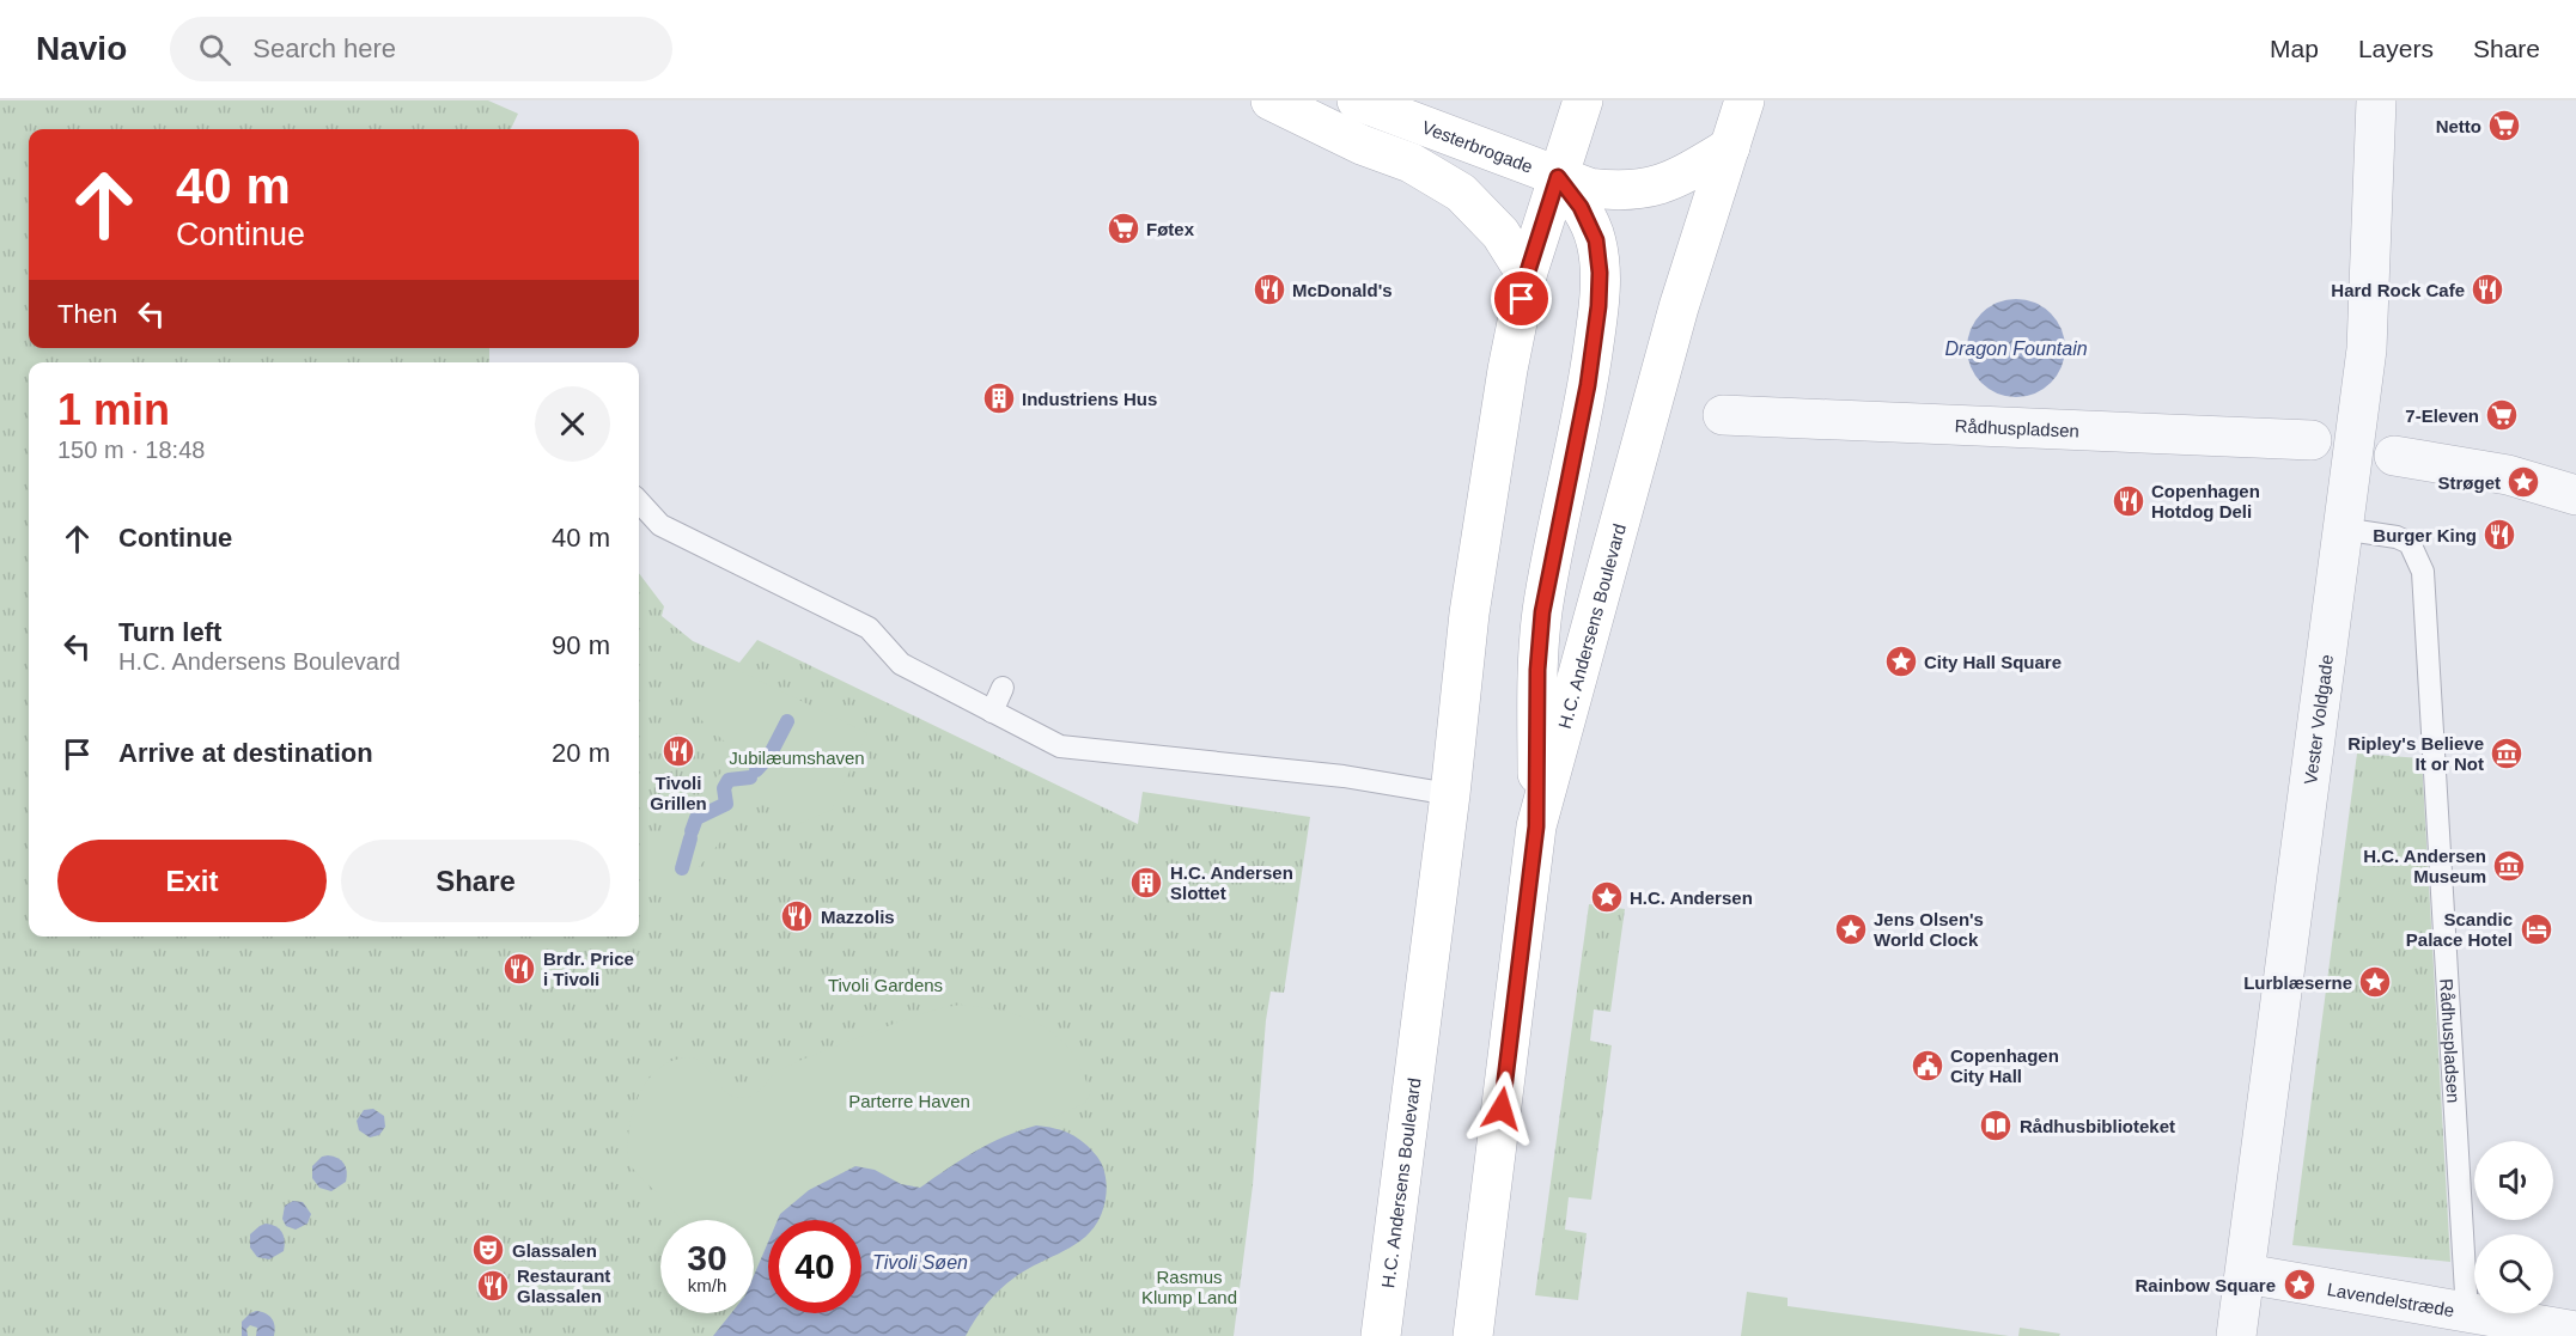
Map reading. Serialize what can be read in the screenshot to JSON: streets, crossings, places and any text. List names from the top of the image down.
{
  "streets": {
    "street": [
      "Vesterbrogade",
      "Rådhuspladsen",
      "H.C. Andersens Boulevard",
      "Vester Voldgade",
      "Lavendelstræde"
    ]
  },
  "crossings": [
    ["Vesterbrogade", "H.C. Andersens Boulevard"],
    ["Rådhuspladsen", "Vester Voldgade"],
    ["Rådhuspladsen", "Lavendelstræde"],
    ["Vester Voldgade", "Lavendelstræde"]
  ],
  "water": ["Dragon Fountain", "Tivoli Søen"],
  "parks": [
    "Jubilæumshaven",
    "Tivoli Gardens",
    "Parterre Haven",
    "Rasmus Klump Land"
  ],
  "places": {
    "supermarket": ["Netto", "Føtex", "7-Eleven"],
    "restaurant": [
      "McDonald's",
      "Hard Rock Cafe",
      "Copenhagen Hotdog Deli",
      "Burger King",
      "Tivoli Grillen",
      "Mazzolis",
      "Brdr. Price i Tivoli",
      "Restaurant Glassalen"
    ],
    "building": ["Industriens Hus", "H.C. Andersen Slottet"],
    "place": [
      "Strøget",
      "City Hall Square",
      "H.C. Andersen",
      "Jens Olsen's World Clock",
      "Lurblæserne",
      "Rainbow Square"
    ],
    "museum": ["Ripley's Believe It or Not", "H.C. Andersen Museum"],
    "hotel": ["Scandic Palace Hotel"],
    "public building": ["Copenhagen City Hall"],
    "library": ["Rådhusbiblioteket"],
    "theatre": ["Glassalen"]
  },
  "page": {
    "header": "Navio",
    "search": "Search here",
    "nav": ["Map", "Layers", "Share"],
    "turn": ["40 m", "Continue"],
    "then": "Then",
    "heading": ["1 min", "150 m · 18:48"],
    "list": [
      {
        "name": "Continue",
        "value": "40 m"
      },
      {
        "name": "Turn left",
        "note": "H.C. Andersens Boulevard",
        "value": "90 m"
      },
      {
        "name": "Arrive at destination",
        "value": "20 m"
      }
    ],
    "buttons": ["Exit", "Share"],
    "speed": "30 km/h",
    "limit": "40"
  }
}
